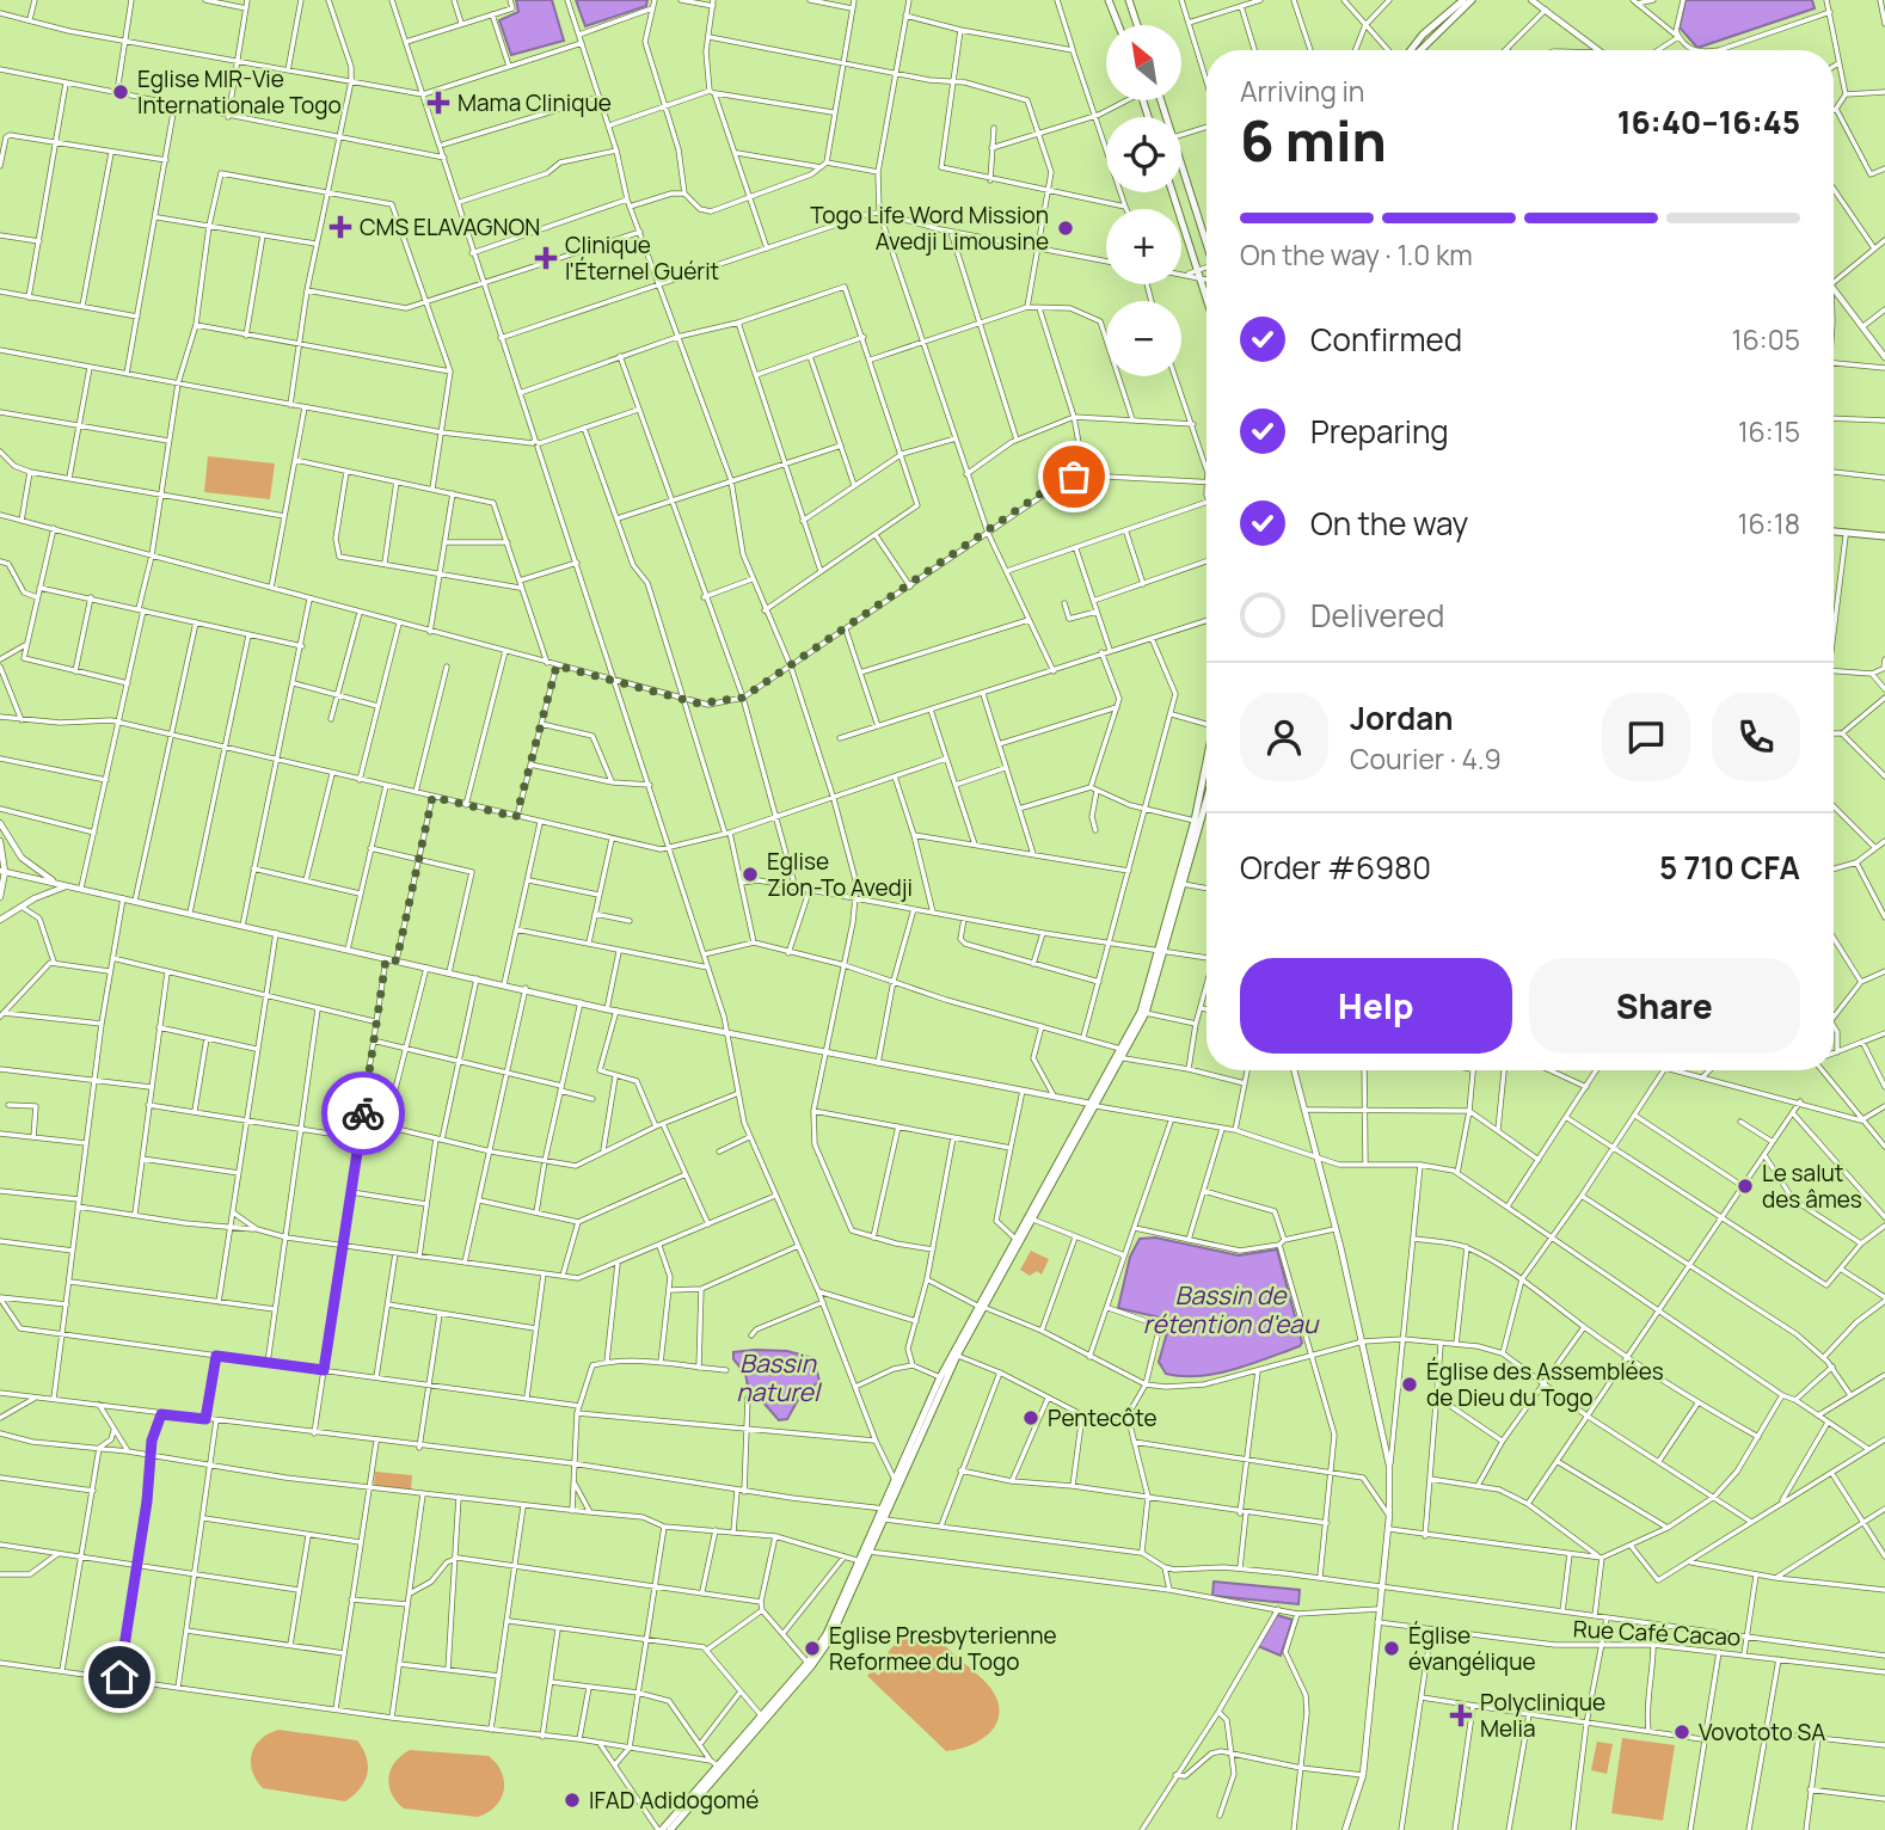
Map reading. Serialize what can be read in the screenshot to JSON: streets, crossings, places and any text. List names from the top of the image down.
{
  "streets": {
    "street": ["Rue Café Cacao"]
  },
  "water": ["Bassin de rétention d'eau", "Bassin naturel"],
  "places": {
    "other": [
      "Eglise MIR-Vie Internationale Togo",
      "Togo Life Word Mission Avedji Limousine",
      "Eglise Zion-To Avedji",
      "Le salut des âmes",
      "Église des Assemblées de Dieu du Togo",
      "Pentecôte",
      "Eglise Presbyterienne Reformee du Togo",
      "Église évangélique",
      "Vovototo SA",
      "IFAD Adidogomé"
    ],
    "health": [
      "Mama Clinique",
      "CMS ELAVAGNON",
      "Clinique l'Éternel Guérit",
      "Polyclinique Melia"
    ]
  },
  "north": "top left",
  "page": {
    "map_buttons": ["+", "−"],
    "heading": ["6 min", "Arriving in", "16:40–16:45"],
    "panel": [
      "Jordan",
      "Courier · 4.9",
      "Order #6980",
      "5 710 CFA"
    ],
    "bar": "On the way · 1.0 km",
    "list": [
      ["Confirmed", "16:05"],
      ["Preparing", "16:15"],
      ["On the way", "16:18"],
      "Delivered"
    ],
    "buttons": ["Help", "Share"]
  }
}
